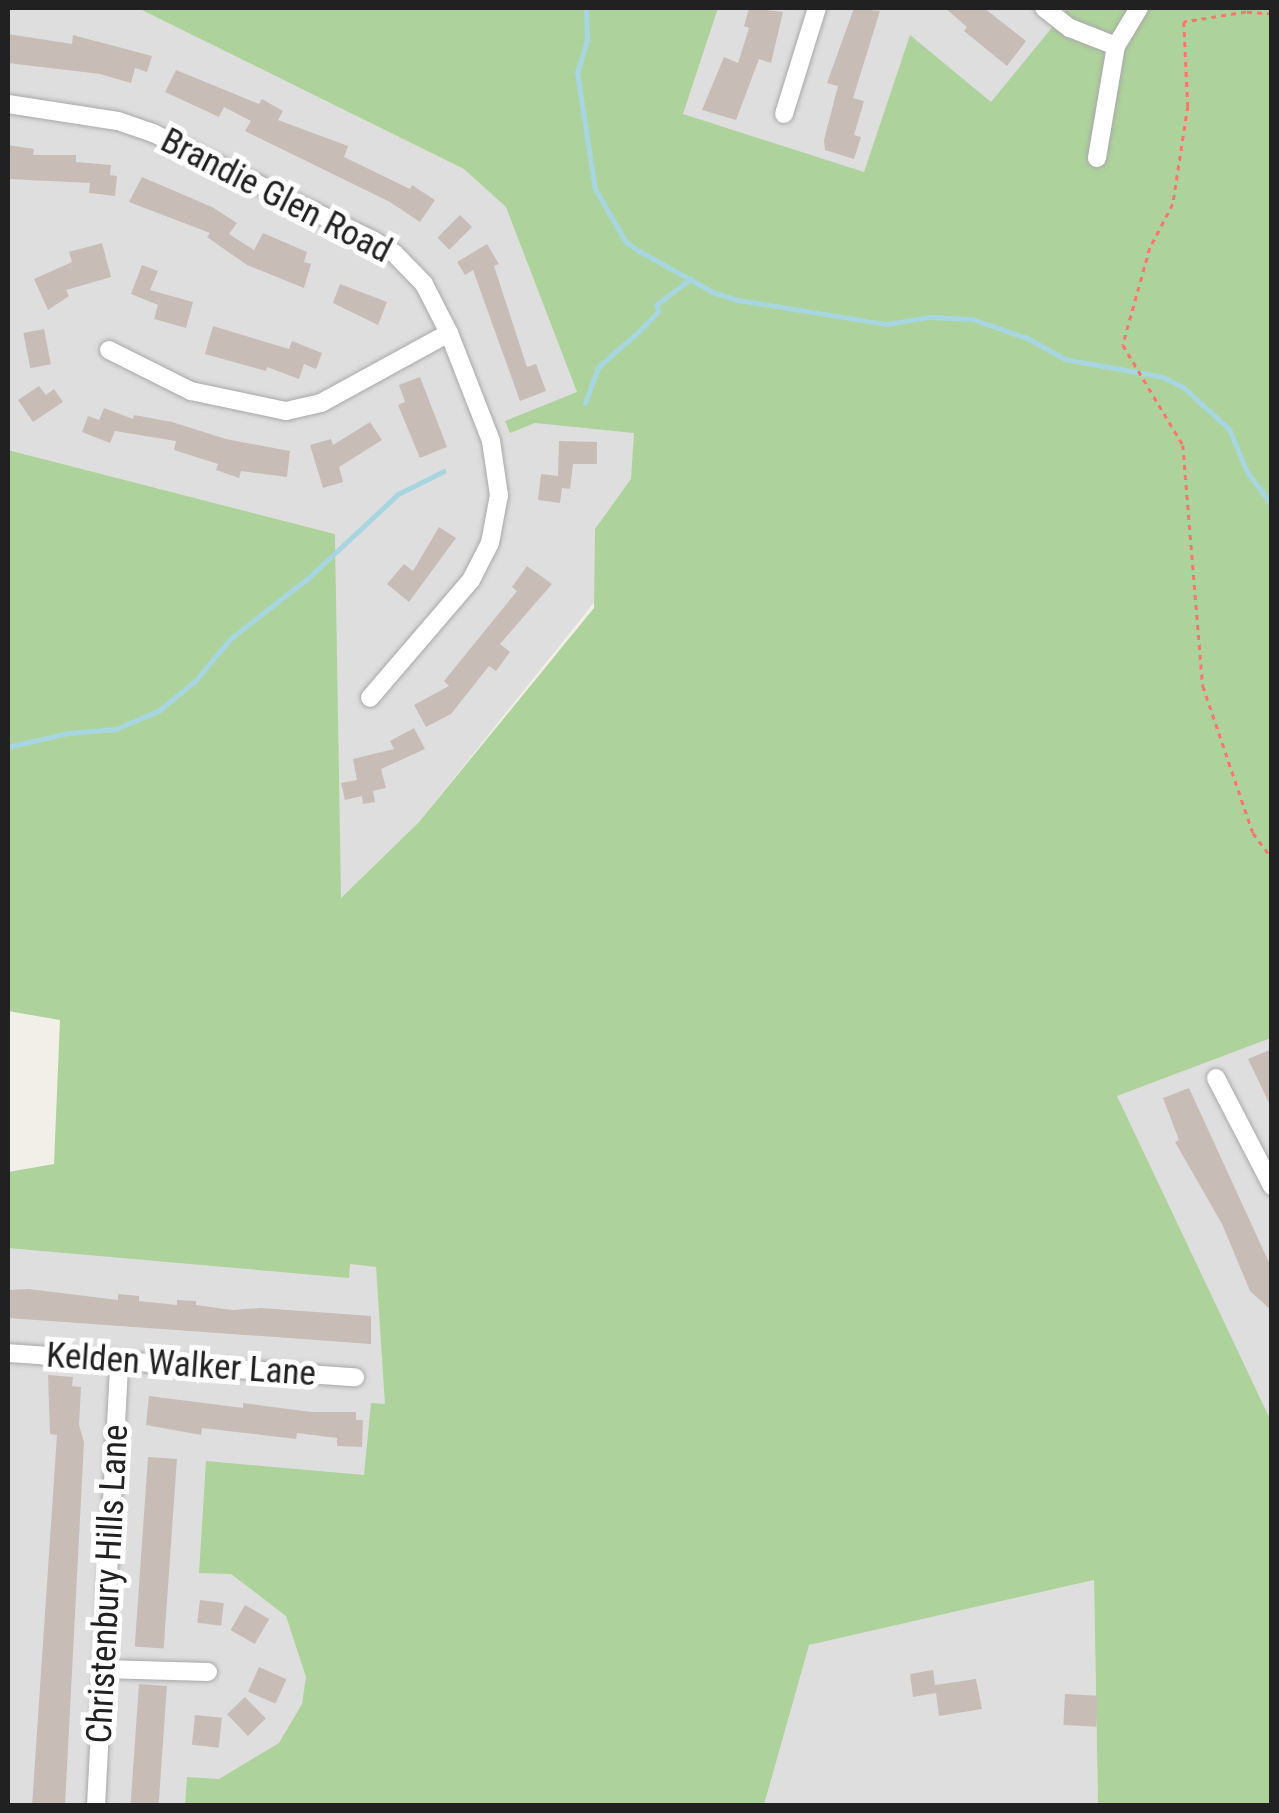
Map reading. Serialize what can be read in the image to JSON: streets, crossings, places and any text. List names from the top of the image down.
{
  "streets": {
    "street": ["Brandie Glen Road", "Kelden Walker Lane", "Christenbury Hills Lane"]
  },
  "crossings": [
    ["Kelden Walker Lane", "Christenbury Hills Lane"]
  ]
}
